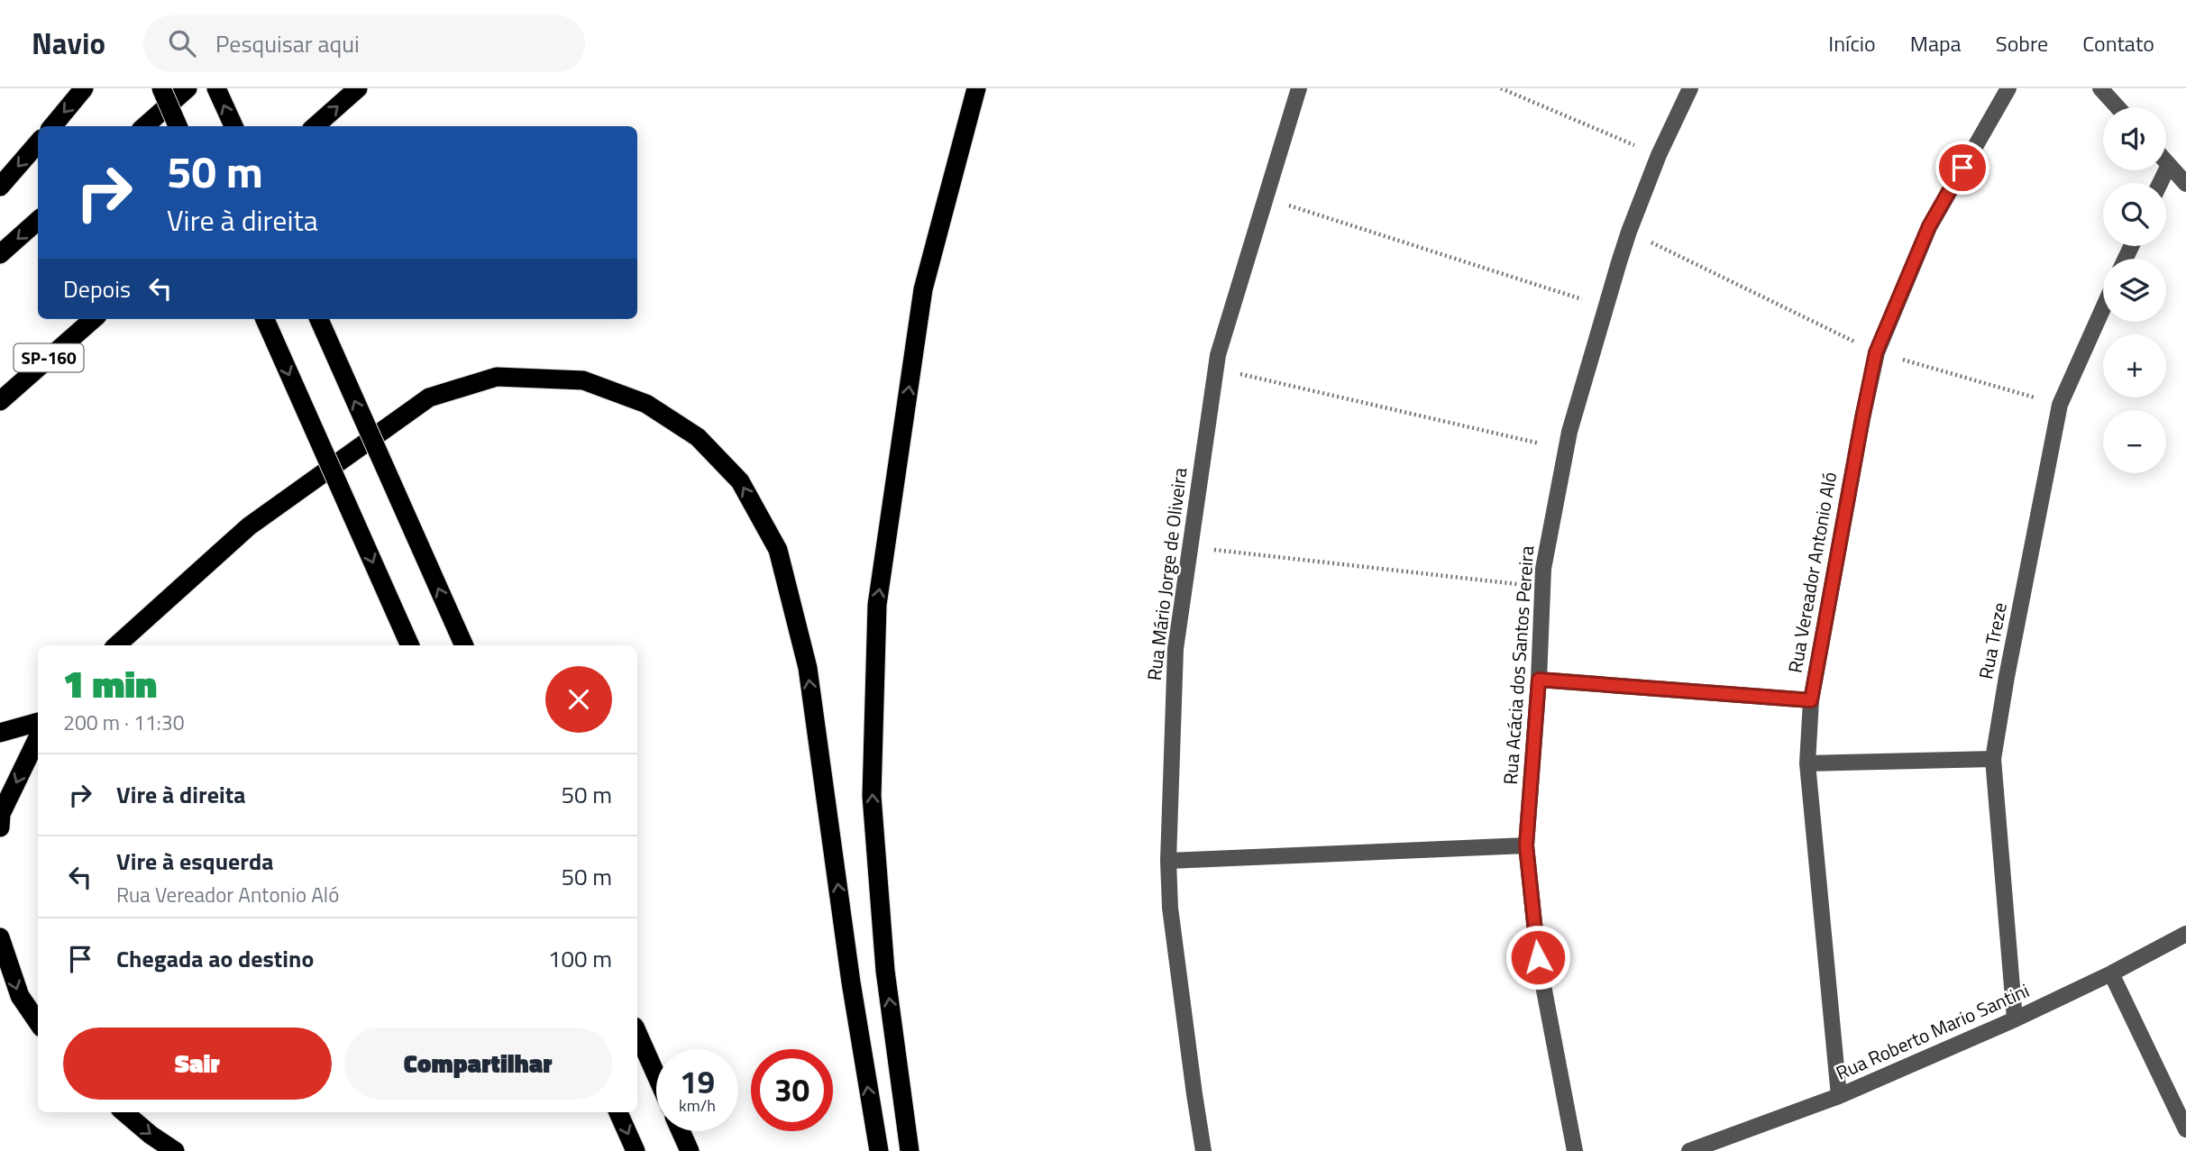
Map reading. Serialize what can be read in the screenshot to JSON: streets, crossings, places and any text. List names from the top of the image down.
{
  "streets": {
    "highway": ["SP-160"],
    "street": [
      "Rua Vereador Antonio Aló",
      "Rua Mário Jorge de Oliveira",
      "Rua Treze",
      "Rua Acácia dos Santos Pereira",
      "Rua Roberto Mario Santini"
    ]
  },
  "crossings": [
    ["Rua Vereador Antonio Aló", "Rua Roberto Mario Santini"],
    ["Rua Treze", "Rua Roberto Mario Santini"]
  ],
  "page": {
    "header": "Navio",
    "search": "Pesquisar aqui",
    "nav": [
      "Início",
      "Mapa",
      "Sobre",
      "Contato"
    ],
    "map_buttons": ["+", "−"],
    "turn": ["50 m", "Vire à direita"],
    "then": "Depois",
    "heading": ["1 min", "200 m · 11:30"],
    "list": [
      {
        "name": "Vire à direita",
        "value": "50 m"
      },
      {
        "name": "Vire à esquerda",
        "note": "Rua Vereador Antonio Aló",
        "value": "50 m"
      },
      {
        "name": "Chegada ao destino",
        "value": "100 m"
      }
    ],
    "buttons": ["Sair", "Compartilhar"],
    "speed": "19 km/h",
    "limit": "30"
  }
}
